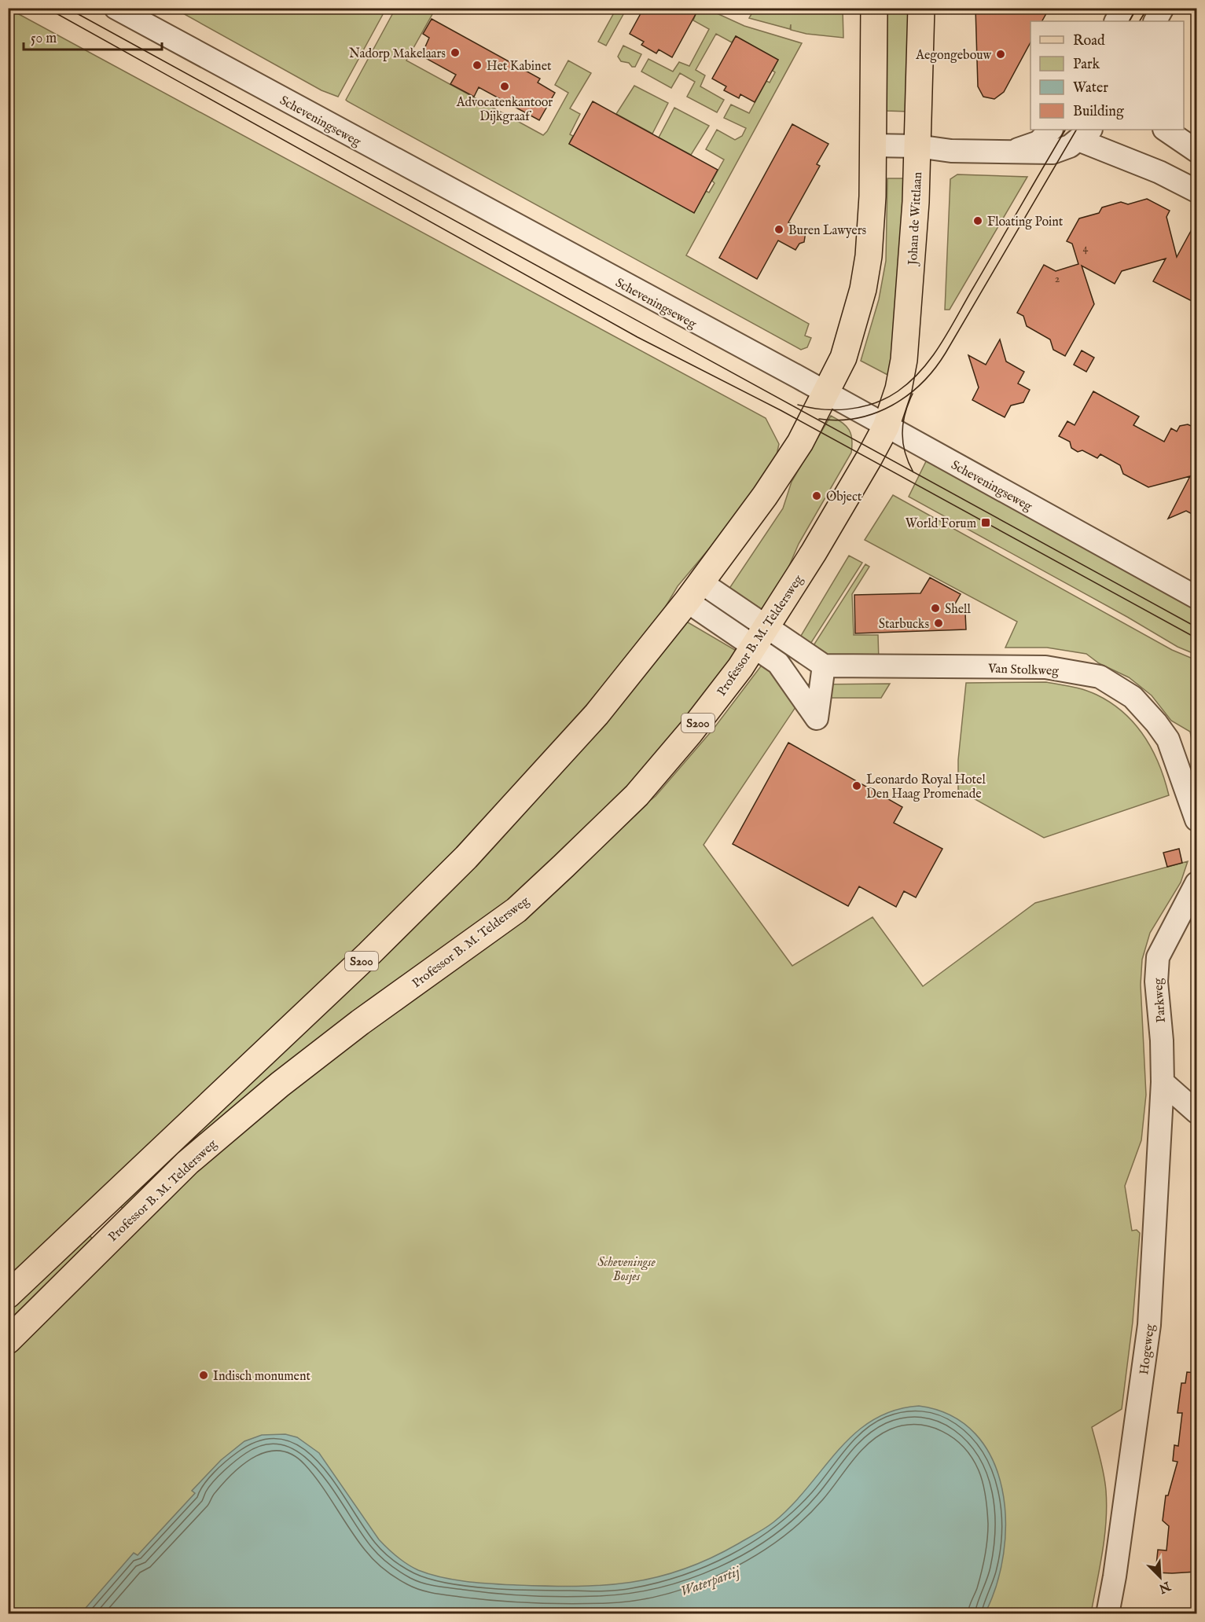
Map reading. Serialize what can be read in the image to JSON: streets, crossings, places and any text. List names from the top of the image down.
{
  "streets": {
    "main road": ["Johan de Wittlaan", "Professor B. M. Teldersweg", "S200"],
    "street": [
      "Scheveningseweg",
      "Van Stolkweg",
      "Parkweg",
      "Hogeweg"
    ]
  },
  "crossings": [
    ["Scheveningseweg", "Johan de Wittlaan"],
    ["Scheveningseweg", "Professor B. M. Teldersweg"],
    ["Scheveningseweg", "S200"],
    ["Johan de Wittlaan", "Professor B. M. Teldersweg"],
    ["Parkweg", "Hogeweg"]
  ],
  "water": ["Waterpartij"],
  "parks": ["Scheveningse Bosjes"],
  "places": {
    "other": [
      "Nadorp Makelaars",
      "Aegongebouw",
      "Het Kabinet",
      "Advocatenkantoor Dijkgraaf",
      "Floating Point",
      "Buren Lawyers",
      "Object",
      "Shell",
      "Starbucks",
      "Leonardo Royal Hotel Den Haag Promenade",
      "Indisch monument"
    ],
    "transit": ["World Forum"]
  },
  "house_numbers": ["4", "2"],
  "legend": [
    "Road",
    "Park",
    "Water",
    "Building"
  ],
  "scale_bar": "50 m",
  "north": "bottom right"
}
